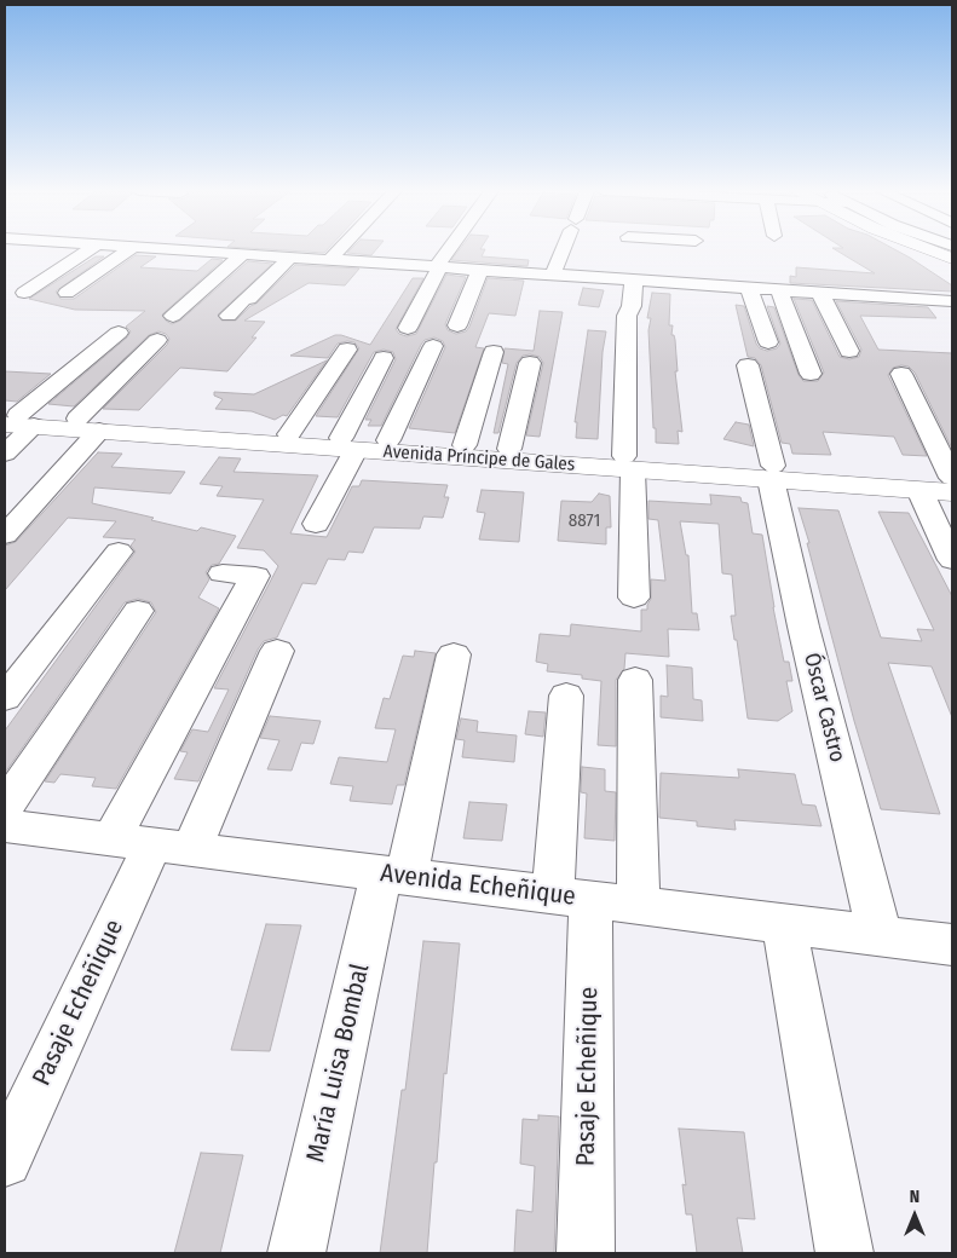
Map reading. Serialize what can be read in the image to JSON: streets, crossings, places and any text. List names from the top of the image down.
{
  "streets": {
    "main road": ["Avenida Príncipe de Gales"],
    "street": [
      "Óscar Castro",
      "Avenida Echeñique",
      "Pasaje Echeñique",
      "María Luisa Bombal"
    ]
  },
  "crossings": [
    ["Avenida Príncipe de Gales", "Óscar Castro"],
    ["Óscar Castro", "Avenida Echeñique"],
    ["Avenida Echeñique", "Pasaje Echeñique"],
    ["Avenida Echeñique", "María Luisa Bombal"]
  ],
  "house_numbers": ["8871"],
  "north": "top"
}
